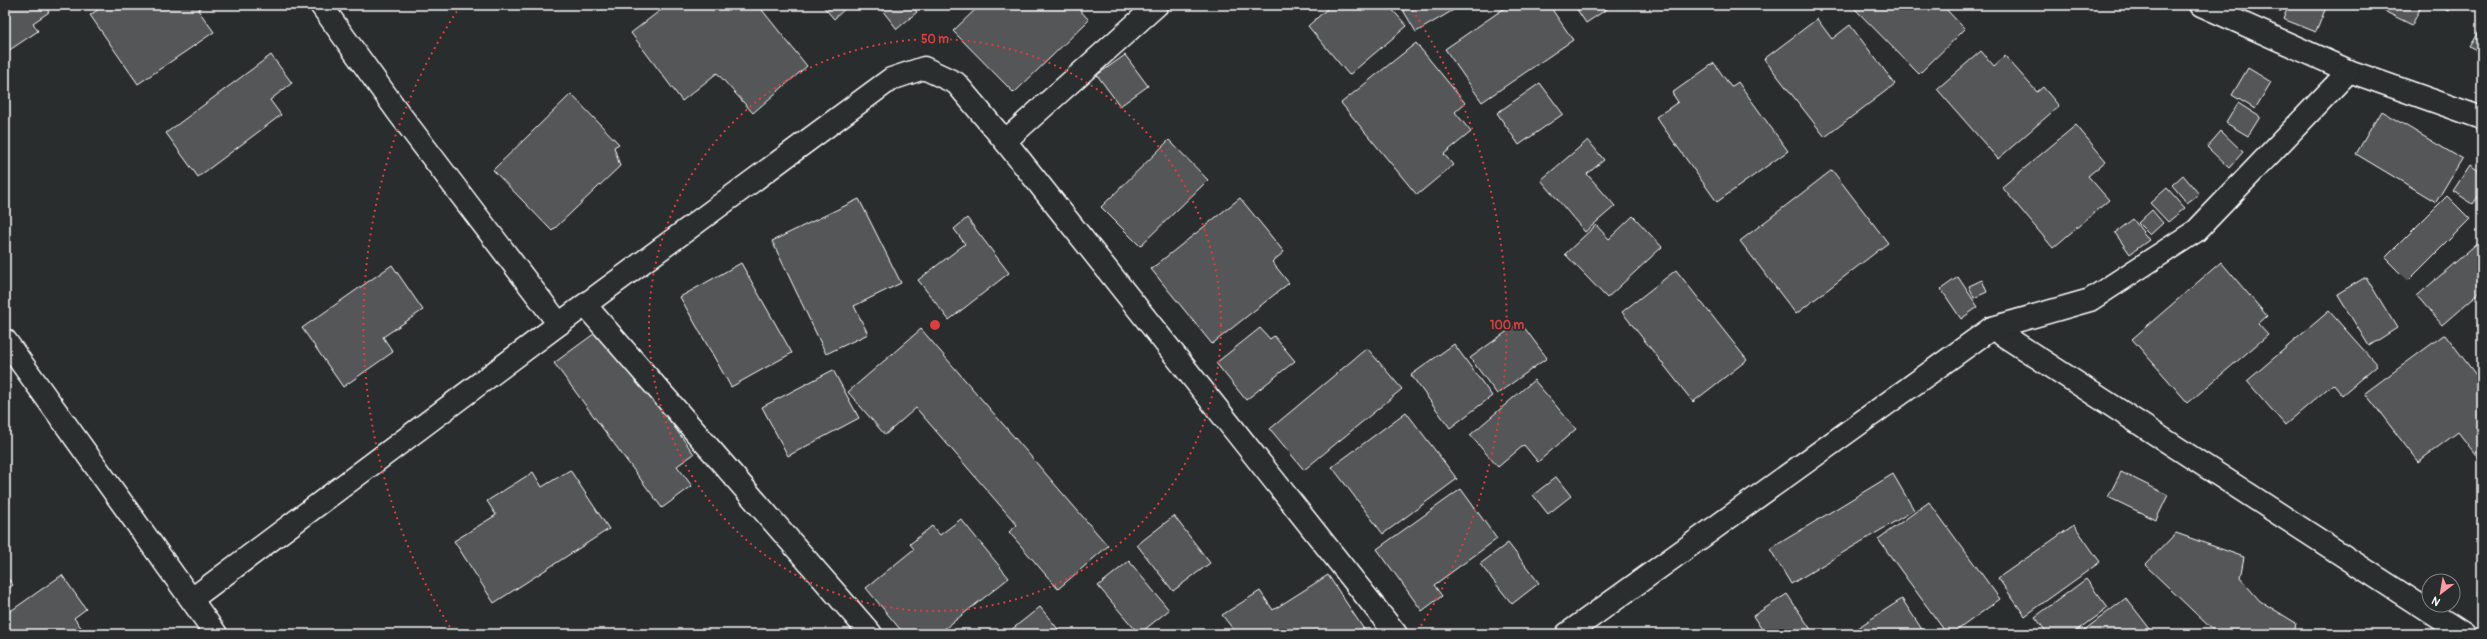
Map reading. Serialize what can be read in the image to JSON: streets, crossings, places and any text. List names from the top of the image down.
{
  "north": "bottom left",
  "rings": ["50 m", "100 m"]
}
